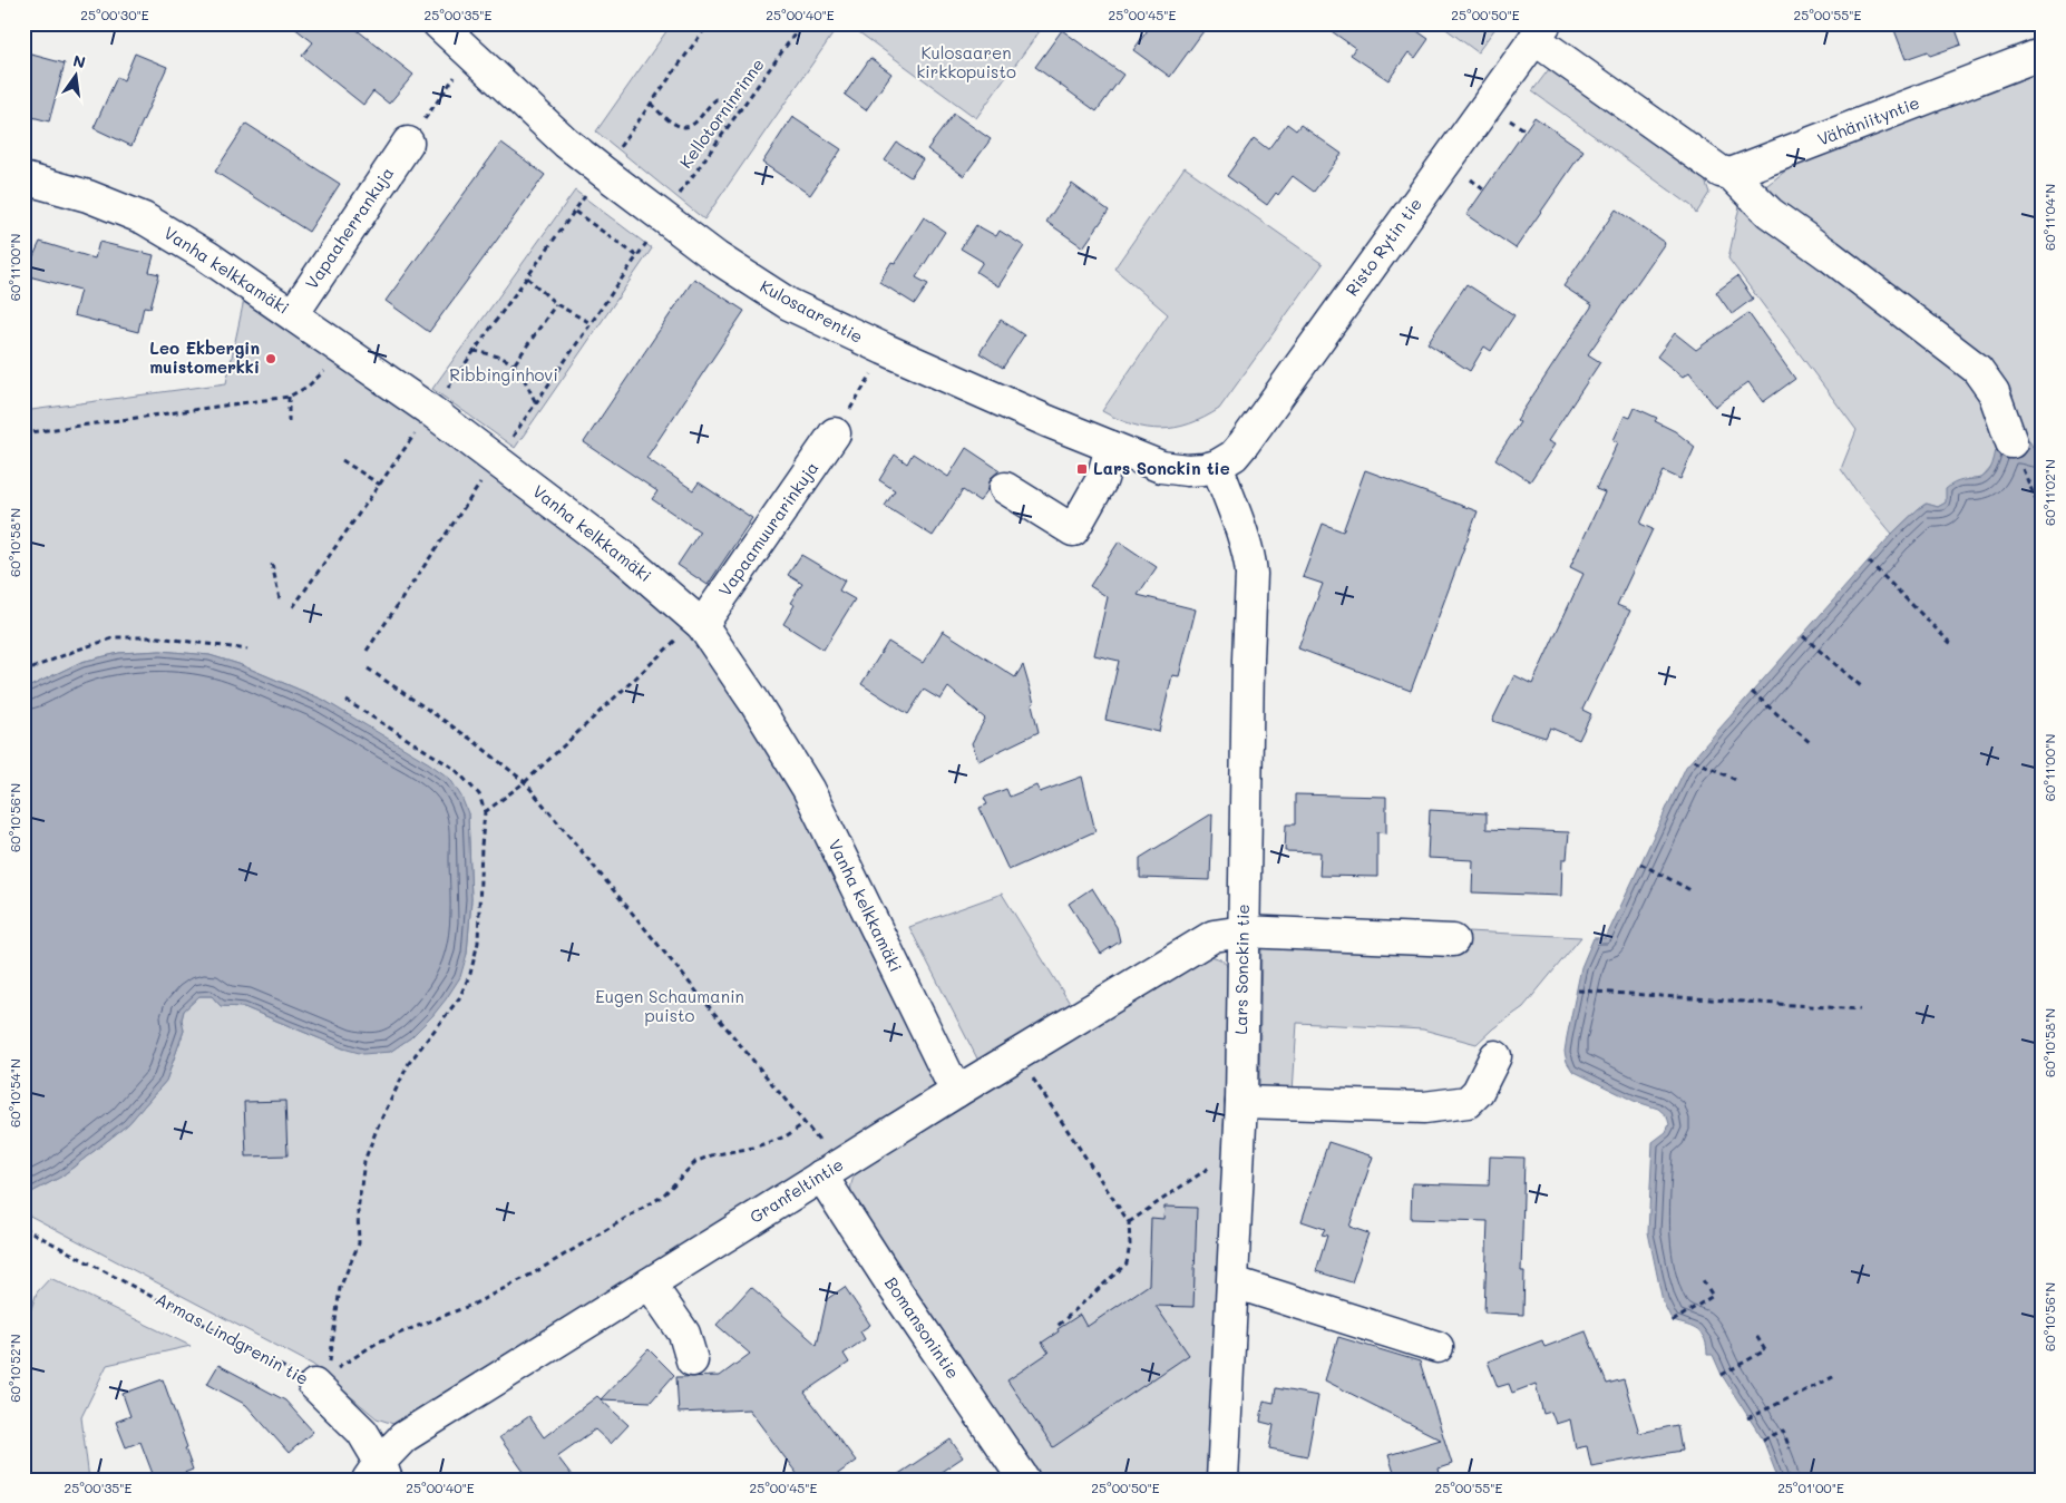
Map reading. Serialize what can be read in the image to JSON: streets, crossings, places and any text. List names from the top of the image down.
{
  "streets": {
    "street": [
      "Vähäniityntie",
      "Vapaaherrankuja",
      "Risto Rytin tie",
      "Vanha kelkkamäki",
      "Kulosaarentie",
      "Vapaamuurarinkuja",
      "Lars Sonckin tie",
      "Granfeltintie",
      "Bomansonintie",
      "Armas Lindgrenin tie"
    ],
    "path": ["Kellotorninrinne"]
  },
  "crossings": [
    ["Kellotorninrinne", "Kulosaarentie"],
    ["Vapaaherrankuja", "Vanha kelkkamäki"],
    ["Risto Rytin tie", "Kulosaarentie"],
    ["Risto Rytin tie", "Lars Sonckin tie"],
    ["Vanha kelkkamäki", "Vapaamuurarinkuja"],
    ["Vanha kelkkamäki", "Granfeltintie"],
    ["Kulosaarentie", "Lars Sonckin tie"],
    ["Lars Sonckin tie", "Granfeltintie"],
    ["Granfeltintie", "Bomansonintie"],
    ["Granfeltintie", "Armas Lindgrenin tie"]
  ],
  "parks": ["Kulosaaren kirkkopuisto", "Ribbinginhovi", "Eugen Schaumanin puisto"],
  "places": {
    "other": ["Leo Ekbergin muistomerkki"],
    "transit": ["Lars Sonckin tie"]
  },
  "north": "top",
  "coordinates": [
    "25°00'30\"E",
    "25°00'35\"E",
    "25°00'40\"E",
    "25°00'45\"E",
    "25°00'50\"E",
    "25°00'55\"E",
    "60°11'04\"N",
    "60°11'00\"N",
    "60°11'02\"N",
    "60°10'58\"N",
    "60°10'56\"N",
    "60°10'54\"N",
    "60°10'52\"N",
    "25°01'00\"E"
  ]
}
